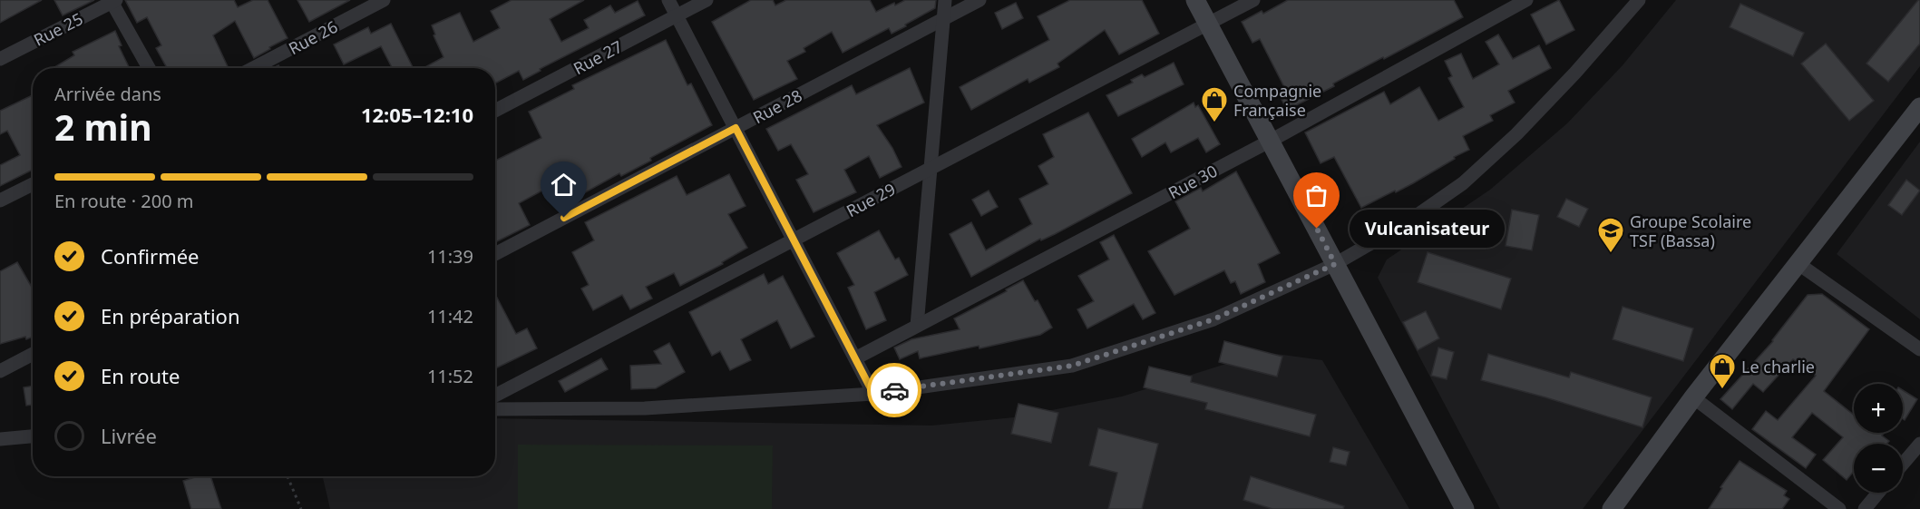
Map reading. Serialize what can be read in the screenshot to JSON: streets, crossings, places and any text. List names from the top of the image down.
{
  "streets": {
    "street": [
      "Rue 25",
      "Rue 26",
      "Rue 27",
      "Rue 28",
      "Rue 30",
      "Rue 29"
    ]
  },
  "places": {
    "shop": ["Compagnie Française", "Le charlie"],
    "other": ["Vulcanisateur"],
    "school or university": ["Groupe Scolaire TSF (Bassa)"]
  },
  "page": {
    "heading": ["2 min", "Arrivée dans", "12:05–12:10"],
    "bar": "En route · 200 m",
    "bubble": "Vulcanisateur",
    "list": [
      ["Confirmée", "11:39"],
      ["En préparation", "11:42"],
      ["En route", "11:52"],
      "Livrée"
    ],
    "map_buttons": ["+", "−"]
  }
}
